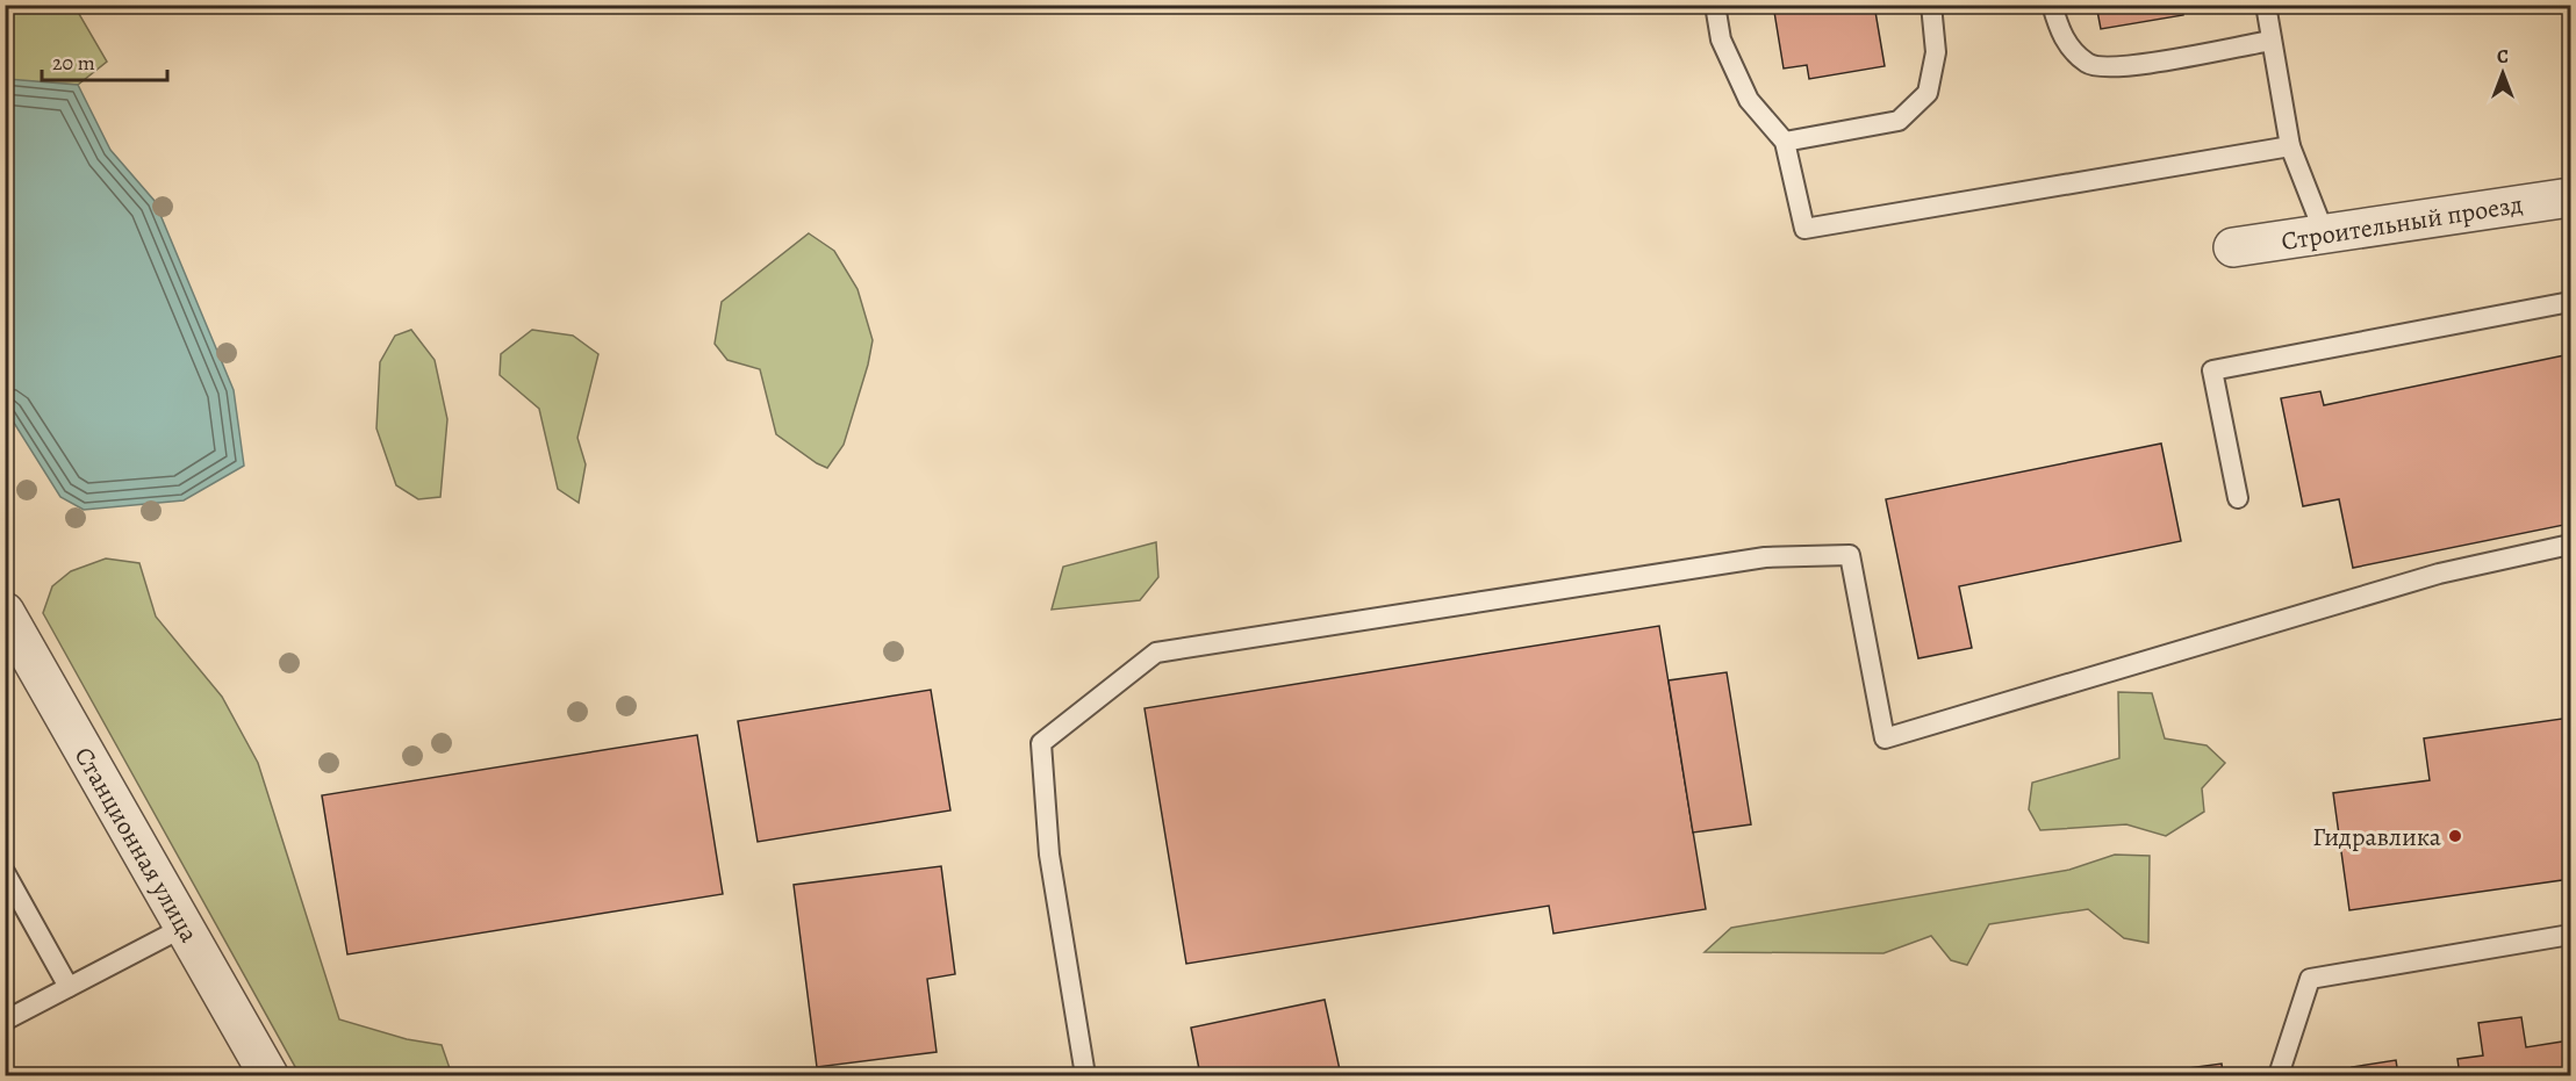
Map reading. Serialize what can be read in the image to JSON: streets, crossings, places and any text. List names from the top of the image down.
{
  "streets": {
    "street": ["Строительный проезд", "Станционная улица"]
  },
  "places": ["Гидравлика"],
  "scale_bar": "20 m",
  "north": "top"
}
